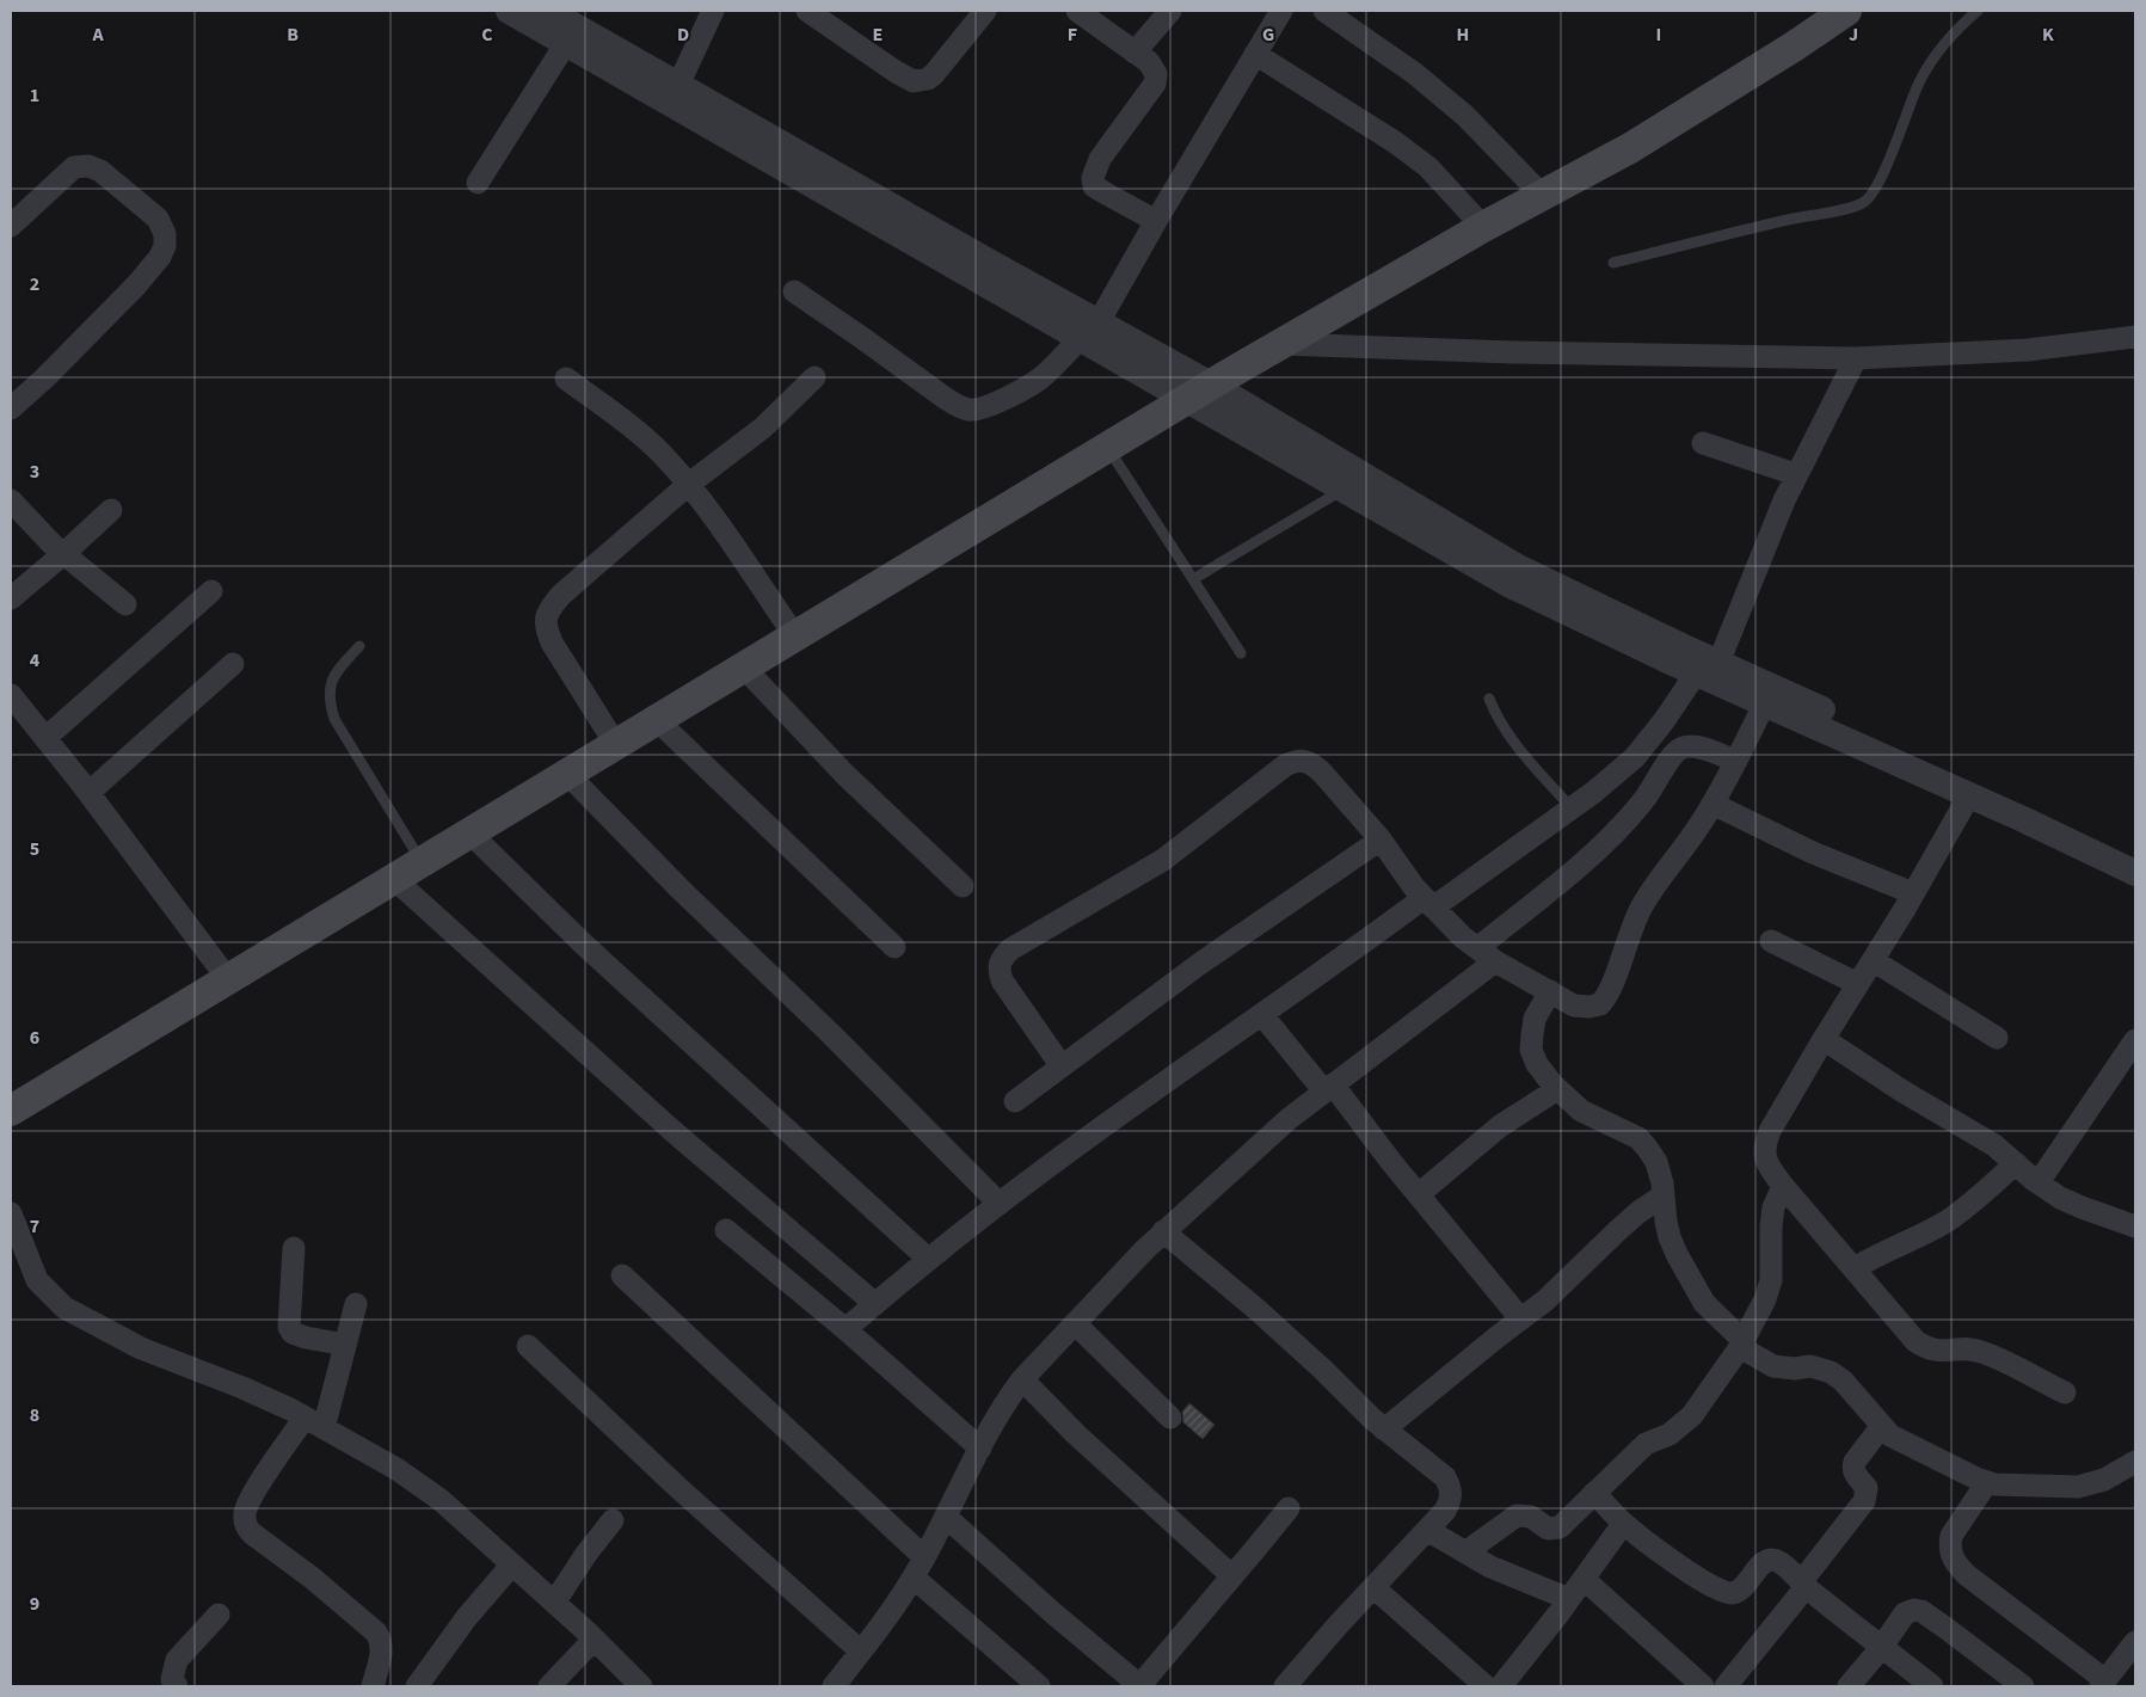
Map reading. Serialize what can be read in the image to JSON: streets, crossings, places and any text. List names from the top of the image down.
{
  "grid": {
    "columns": [
      "A",
      "B",
      "C",
      "D",
      "E",
      "F",
      "G",
      "H",
      "I",
      "J",
      "K"
    ],
    "rows": [
      "1",
      "2",
      "3",
      "4",
      "5",
      "6",
      "7",
      "8",
      "9"
    ]
  }
}
